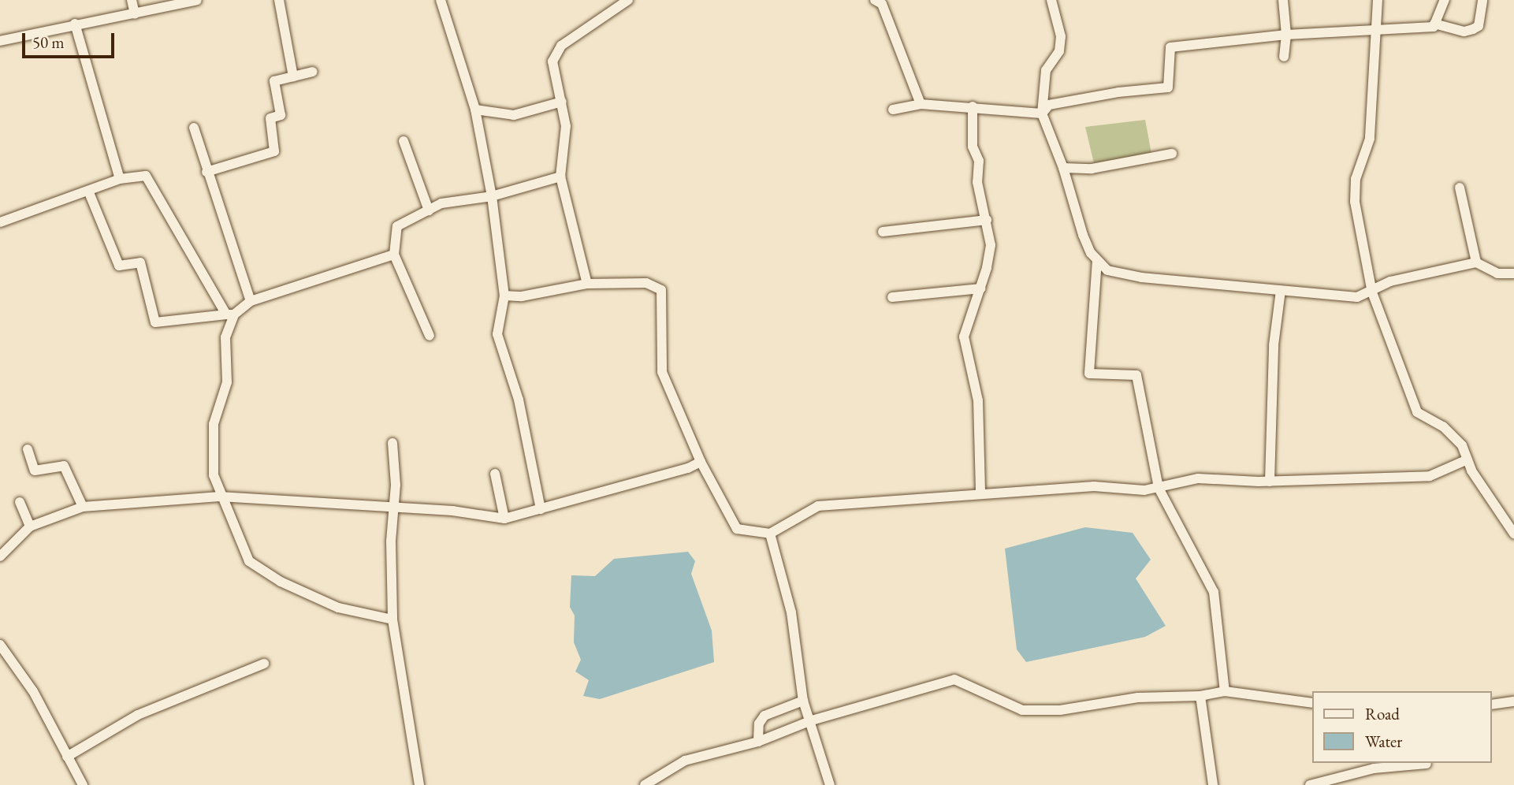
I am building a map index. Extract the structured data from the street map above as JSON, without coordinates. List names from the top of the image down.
{
  "legend": ["Road", "Water"],
  "scale_bar": "50 m"
}
